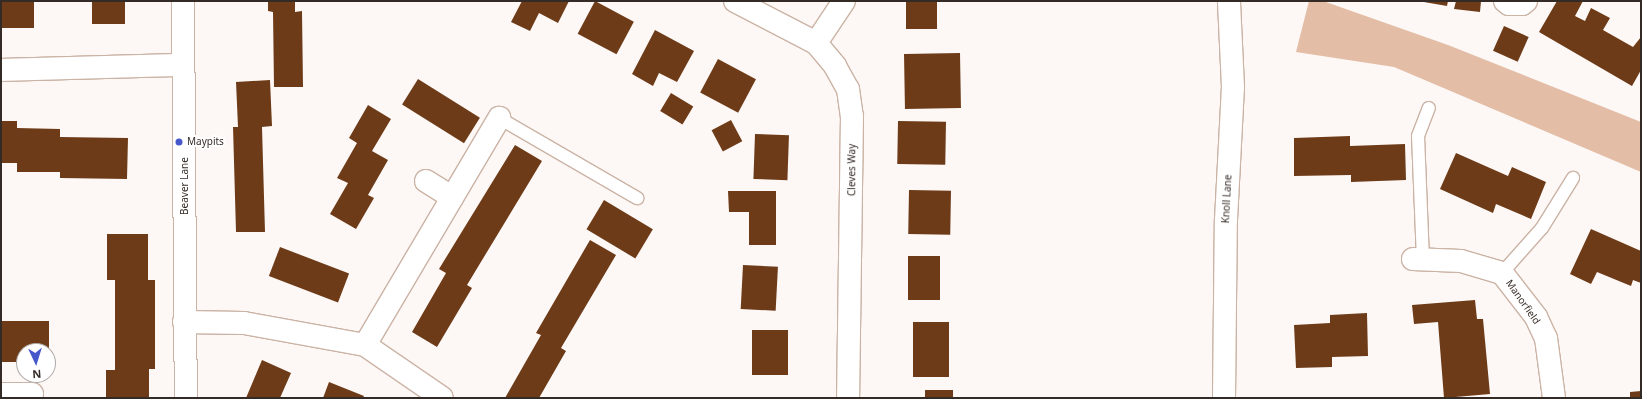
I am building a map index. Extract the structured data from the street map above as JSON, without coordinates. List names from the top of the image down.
{
  "streets": {
    "street": [
      "Cleves Way",
      "Beaver Lane",
      "Knoll Lane",
      "Manorfield"
    ]
  },
  "places": ["Maypits"],
  "north": "bottom"
}
